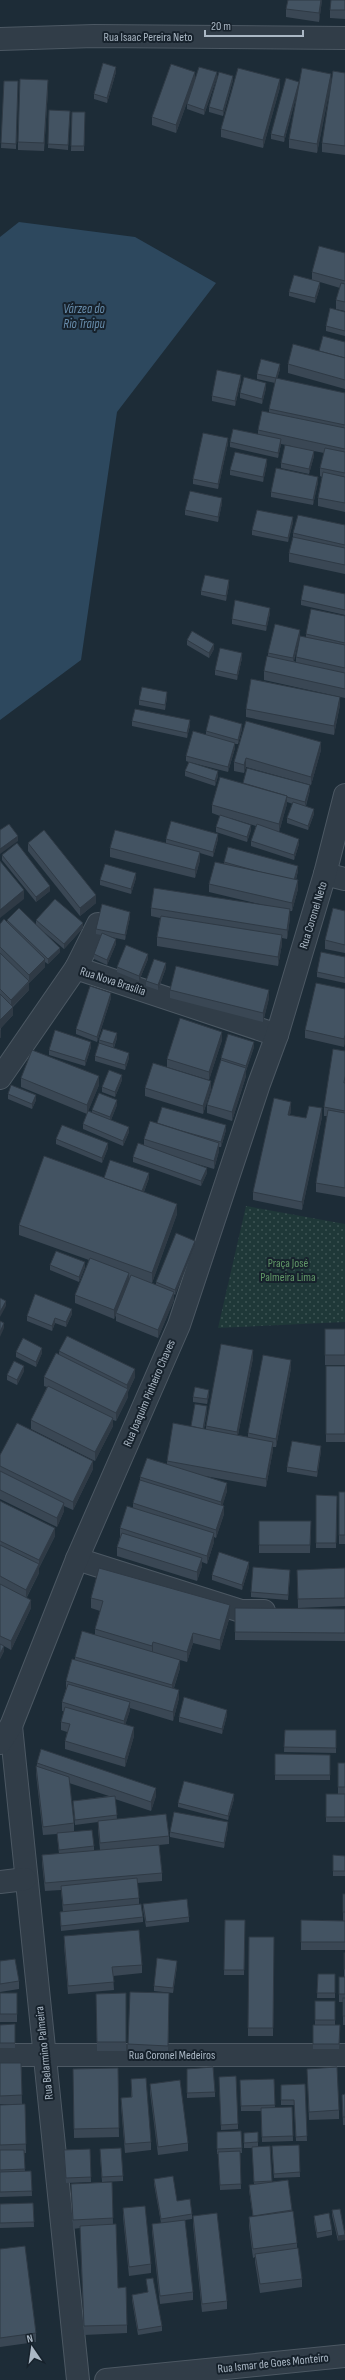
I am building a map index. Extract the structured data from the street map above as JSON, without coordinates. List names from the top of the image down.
{
  "streets": {
    "street": [
      "Rua Isaac Pereira Neto",
      "Rua Coronel Neto",
      "Rua Nova Brasília",
      "Rua Joaquim Pinheiro Chaves",
      "Rua Belarmino Palmeira",
      "Rua Coronel Medeiros",
      "Rua Ismar de Goes Monteiro"
    ]
  },
  "crossings": [
    ["Rua Coronel Neto", "Rua Nova Brasília"],
    ["Rua Coronel Neto", "Rua Joaquim Pinheiro Chaves"],
    ["Rua Nova Brasília", "Rua Joaquim Pinheiro Chaves"],
    ["Rua Joaquim Pinheiro Chaves", "Rua Belarmino Palmeira"],
    ["Rua Belarmino Palmeira", "Rua Coronel Medeiros"]
  ],
  "water": ["Várzea do Rio Traipu"],
  "parks": ["Praça José Palmeira Lima"],
  "scale_bar": "20 m",
  "north": "top"
}
